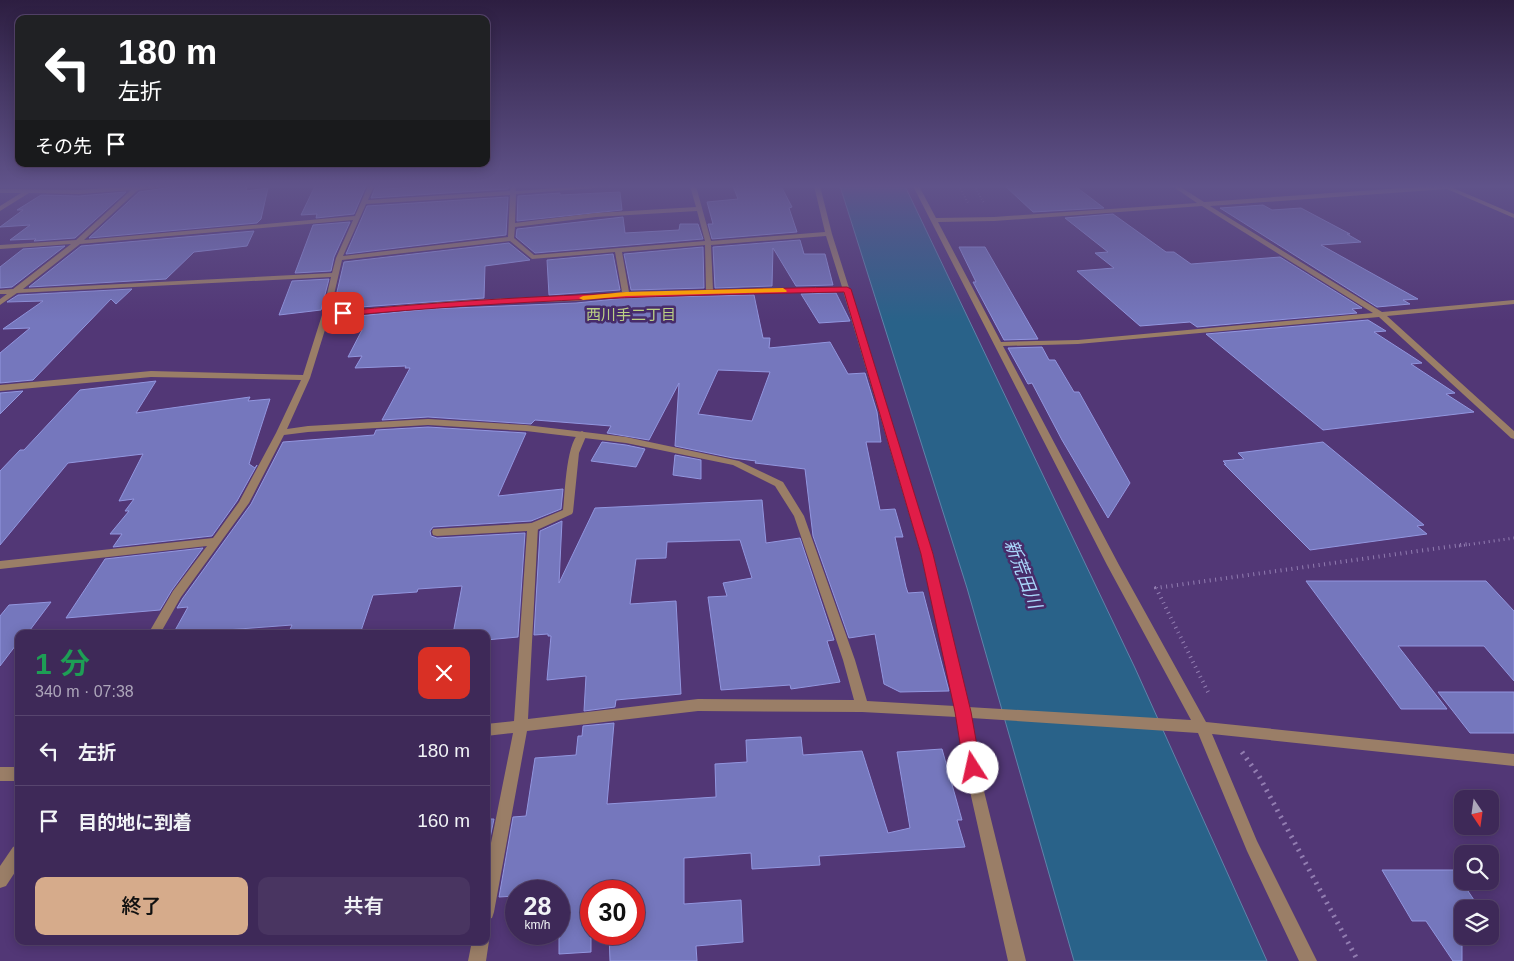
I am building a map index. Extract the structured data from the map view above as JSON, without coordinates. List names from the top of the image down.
{
  "districts": ["西川手二丁目"],
  "water": ["新荒田川"],
  "north": "bottom",
  "page": {
    "turn": ["180 m", "左折"],
    "then": "その先",
    "heading": ["1 分", "340 m · 07:38"],
    "list": [
      {
        "name": "左折",
        "value": "180 m"
      },
      {
        "name": "目的地に到着",
        "value": "160 m"
      }
    ],
    "buttons": ["終了", "共有"],
    "speed": "28 km/h",
    "limit": "30"
  }
}
